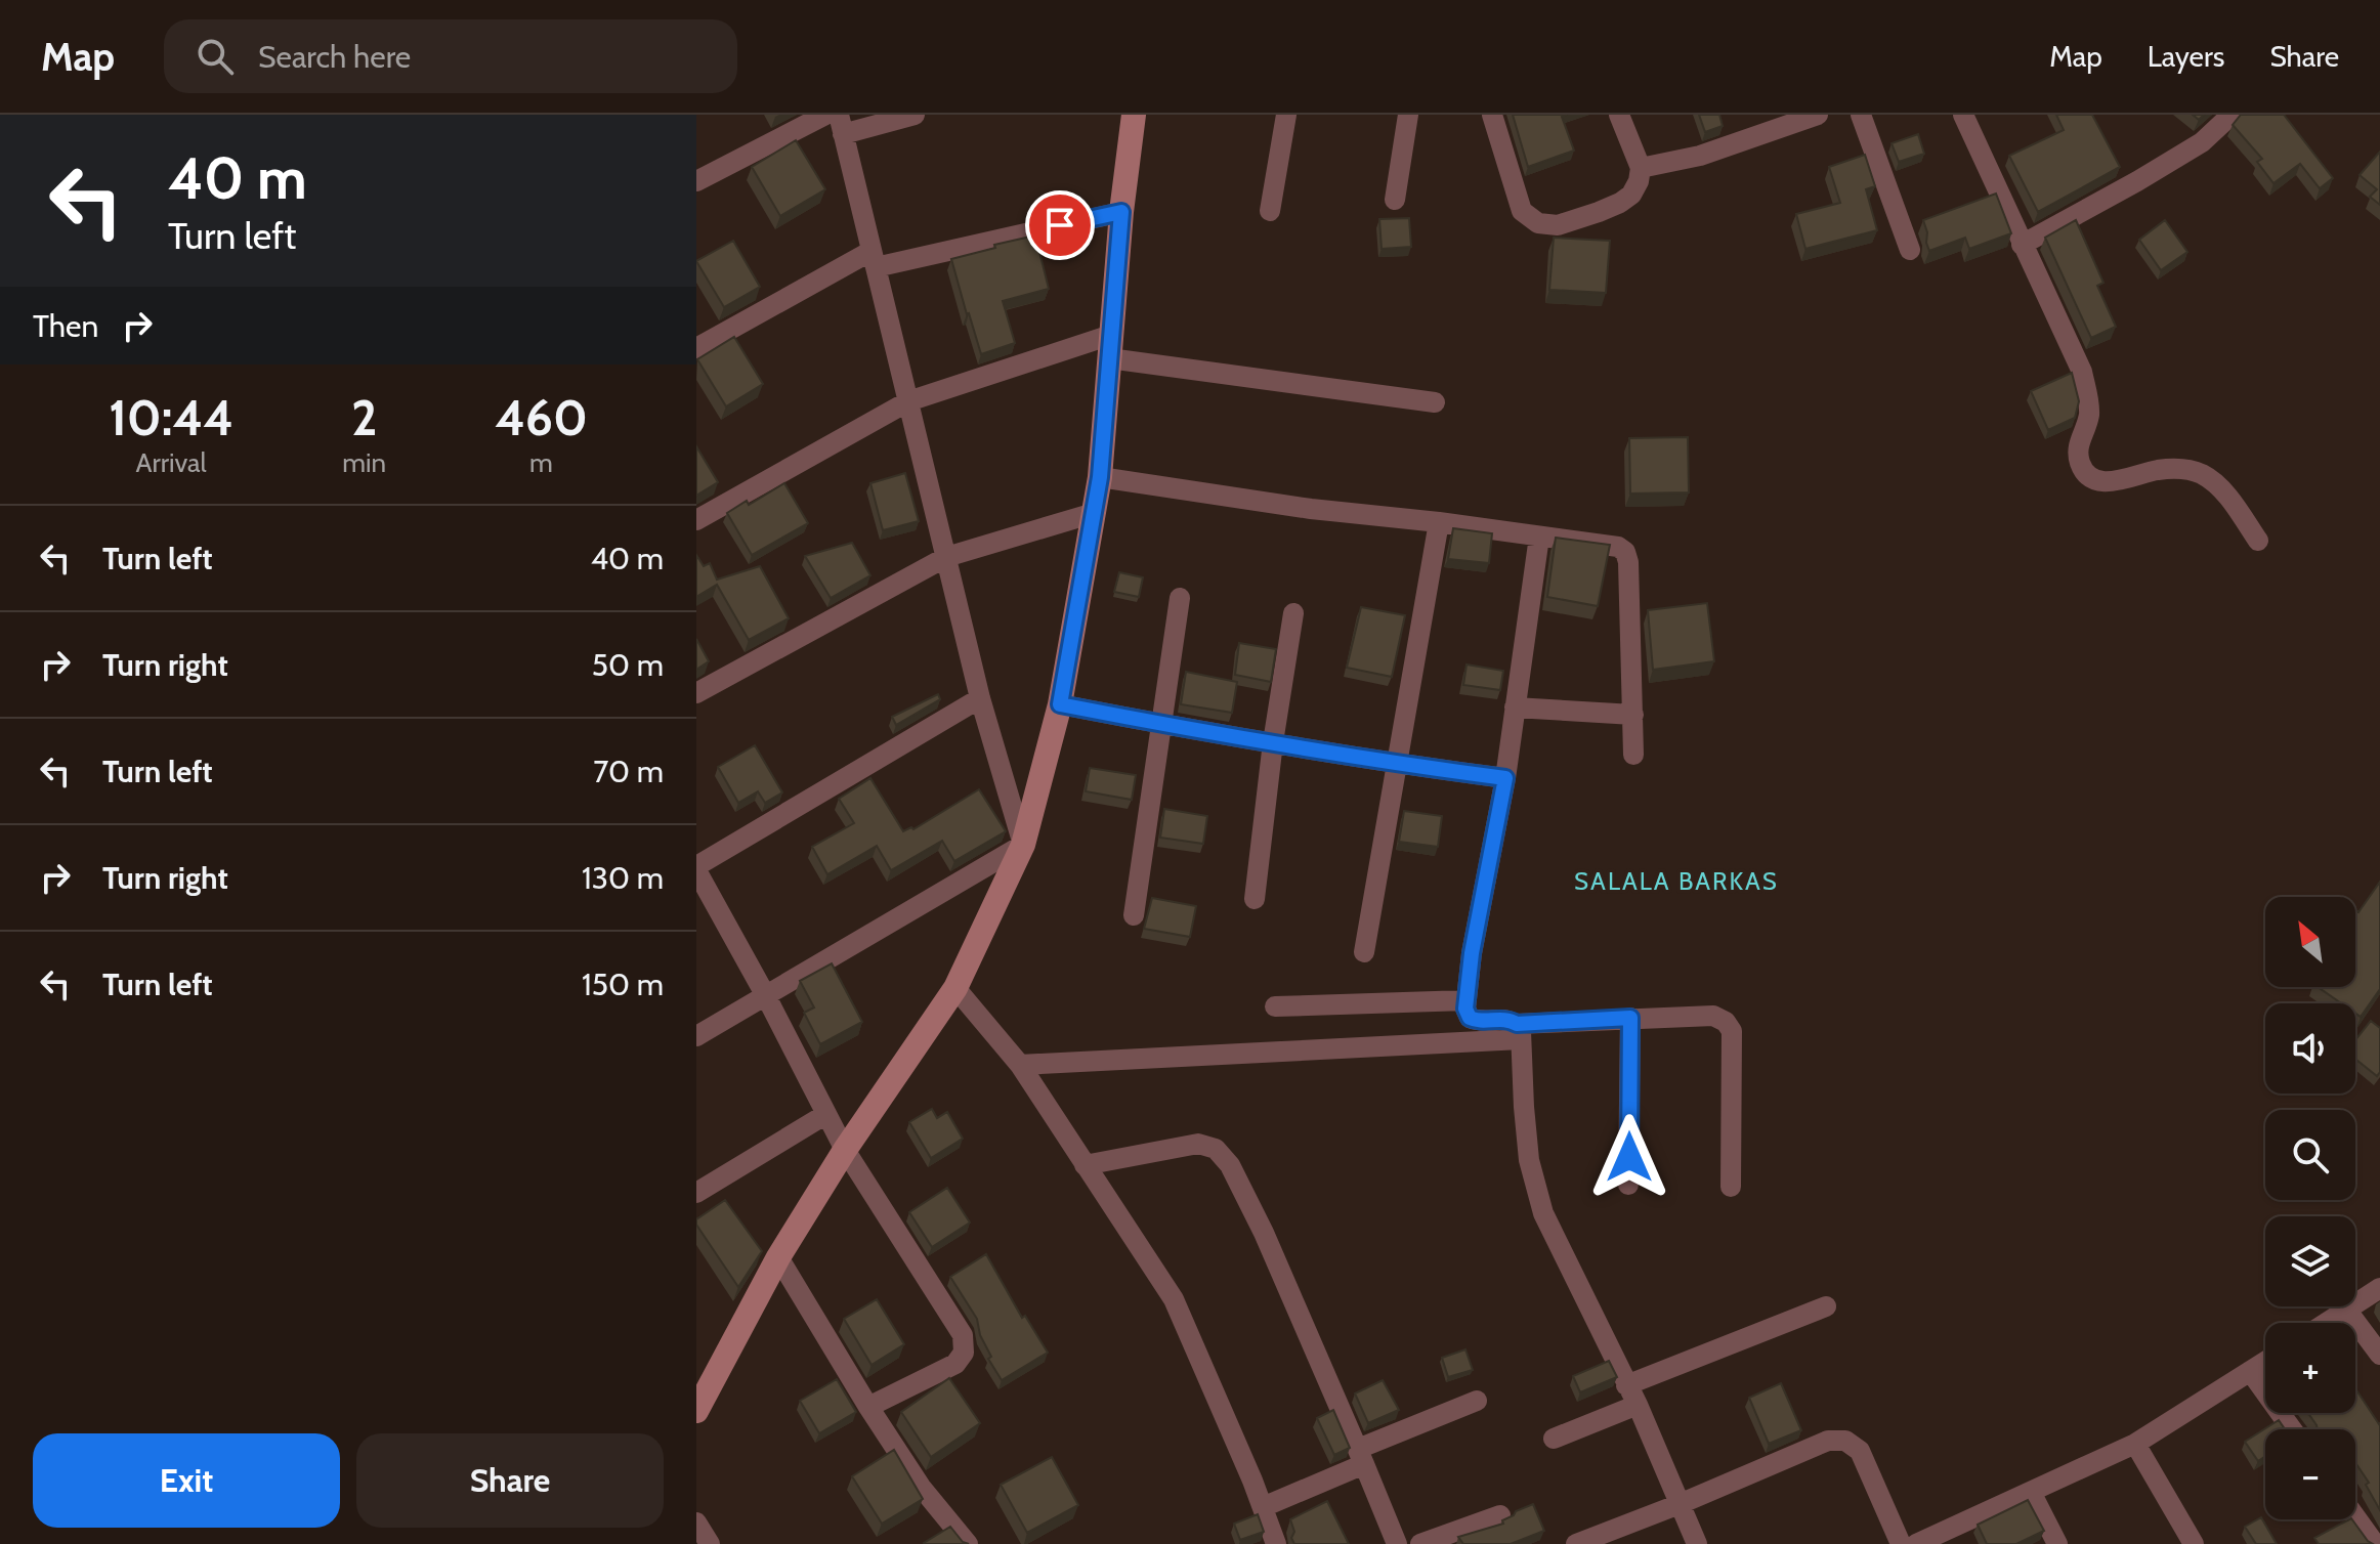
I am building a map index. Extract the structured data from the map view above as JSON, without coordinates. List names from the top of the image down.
{
  "districts": ["SALALA BARKAS"],
  "north": "top left",
  "page": {
    "header": "Map",
    "search": "Search here",
    "nav": ["Map", "Layers", "Share"],
    "turn": ["40 m", "Turn left"],
    "then": "Then",
    "eta": [
      "10:44",
      "Arrival",
      "2",
      "min",
      "460",
      "m"
    ],
    "list": [
      {
        "name": "Turn left",
        "value": "40 m"
      },
      {
        "name": "Turn right",
        "value": "50 m"
      },
      {
        "name": "Turn left",
        "value": "70 m"
      },
      {
        "name": "Turn right",
        "value": "130 m"
      },
      {
        "name": "Turn left",
        "value": "150 m"
      }
    ],
    "map_buttons": ["+", "−"],
    "buttons": ["Exit", "Share"]
  }
}
